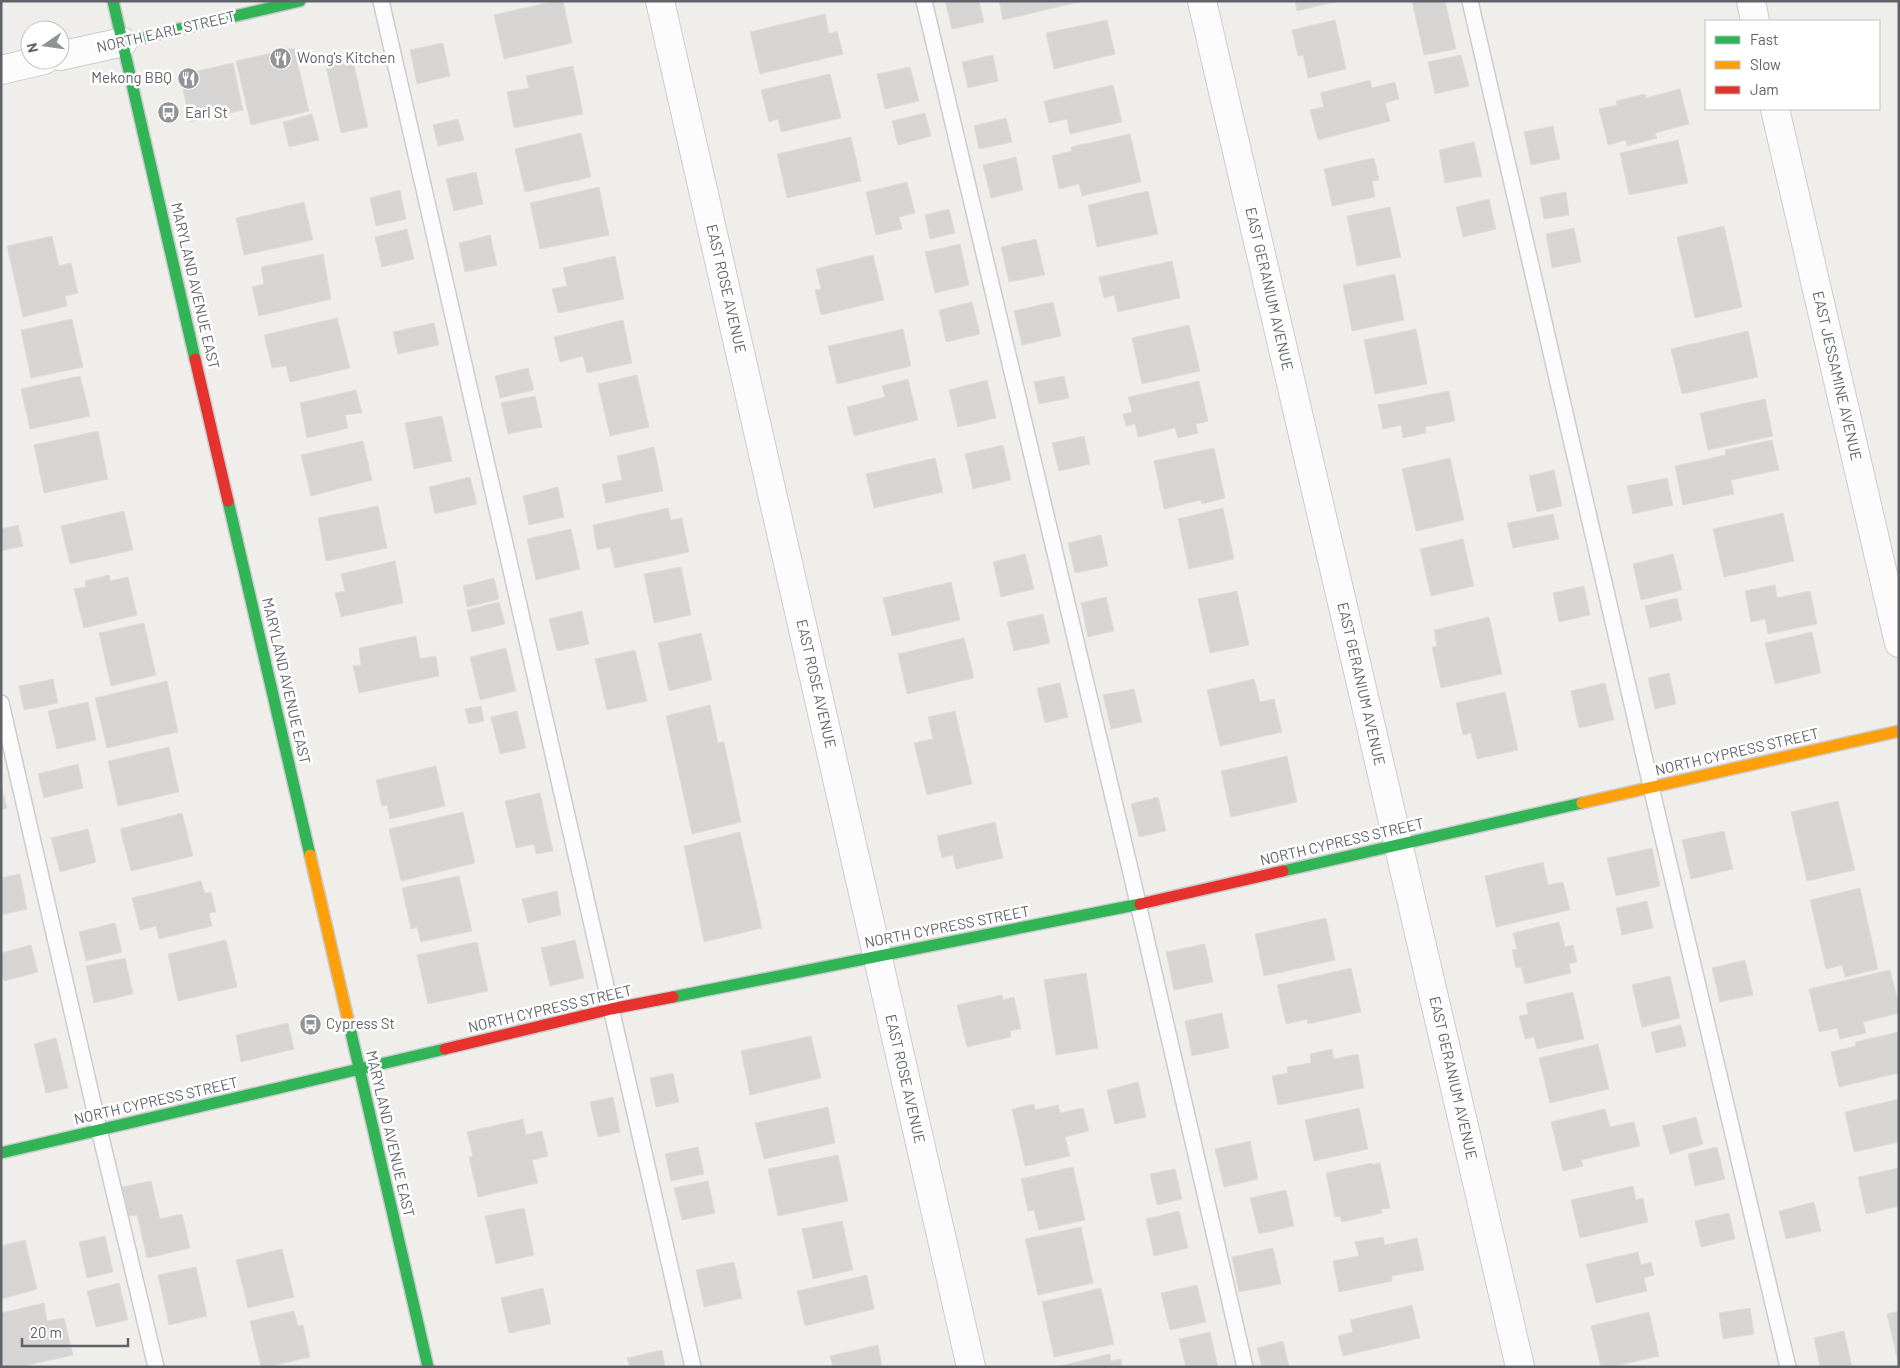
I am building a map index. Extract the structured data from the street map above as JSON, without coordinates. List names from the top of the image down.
{
  "streets": {
    "street": [
      "NORTH EARL STREET",
      "MARYLAND AVENUE EAST",
      "EAST ROSE AVENUE",
      "EAST GERANIUM AVENUE",
      "EAST JESSAMINE AVENUE",
      "NORTH CYPRESS STREET"
    ]
  },
  "crossings": [
    ["NORTH EARL STREET", "MARYLAND AVENUE EAST"],
    ["MARYLAND AVENUE EAST", "NORTH CYPRESS STREET"],
    ["EAST ROSE AVENUE", "NORTH CYPRESS STREET"],
    ["EAST GERANIUM AVENUE", "NORTH CYPRESS STREET"]
  ],
  "places": {
    "restaurant": ["Wong's Kitchen", "Mekong BBQ"],
    "bus stop": ["Earl St", "Cypress St"]
  },
  "legend": ["Fast", "Slow", "Jam"],
  "scale_bar": "20 m",
  "north": "left"
}
